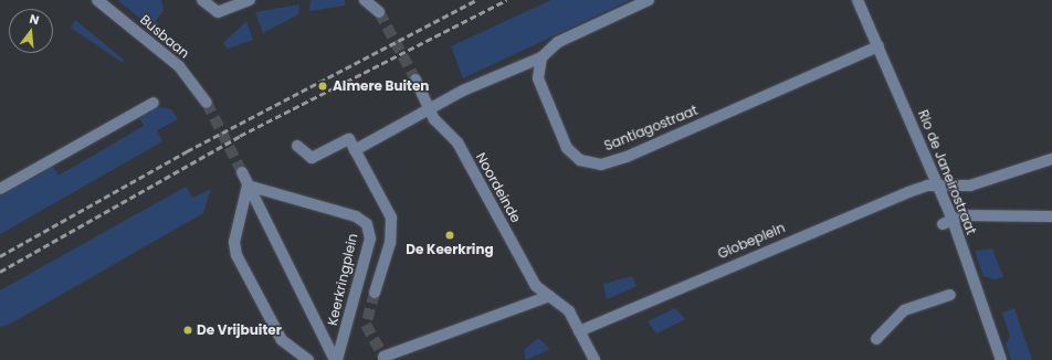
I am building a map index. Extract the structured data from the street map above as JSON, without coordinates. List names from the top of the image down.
{
  "streets": {
    "street": [
      "Busbaan",
      "Santiagostraat",
      "Rio de Janeirostraat",
      "Noordeinde",
      "Globeplein",
      "Keerkringplein"
    ]
  },
  "crossings": [
    ["Santiagostraat", "Rio de Janeirostraat"],
    ["Rio de Janeirostraat", "Globeplein"]
  ],
  "places": ["Almere Buiten", "De Keerkring", "De Vrijbuiter"],
  "north": "top"
}
